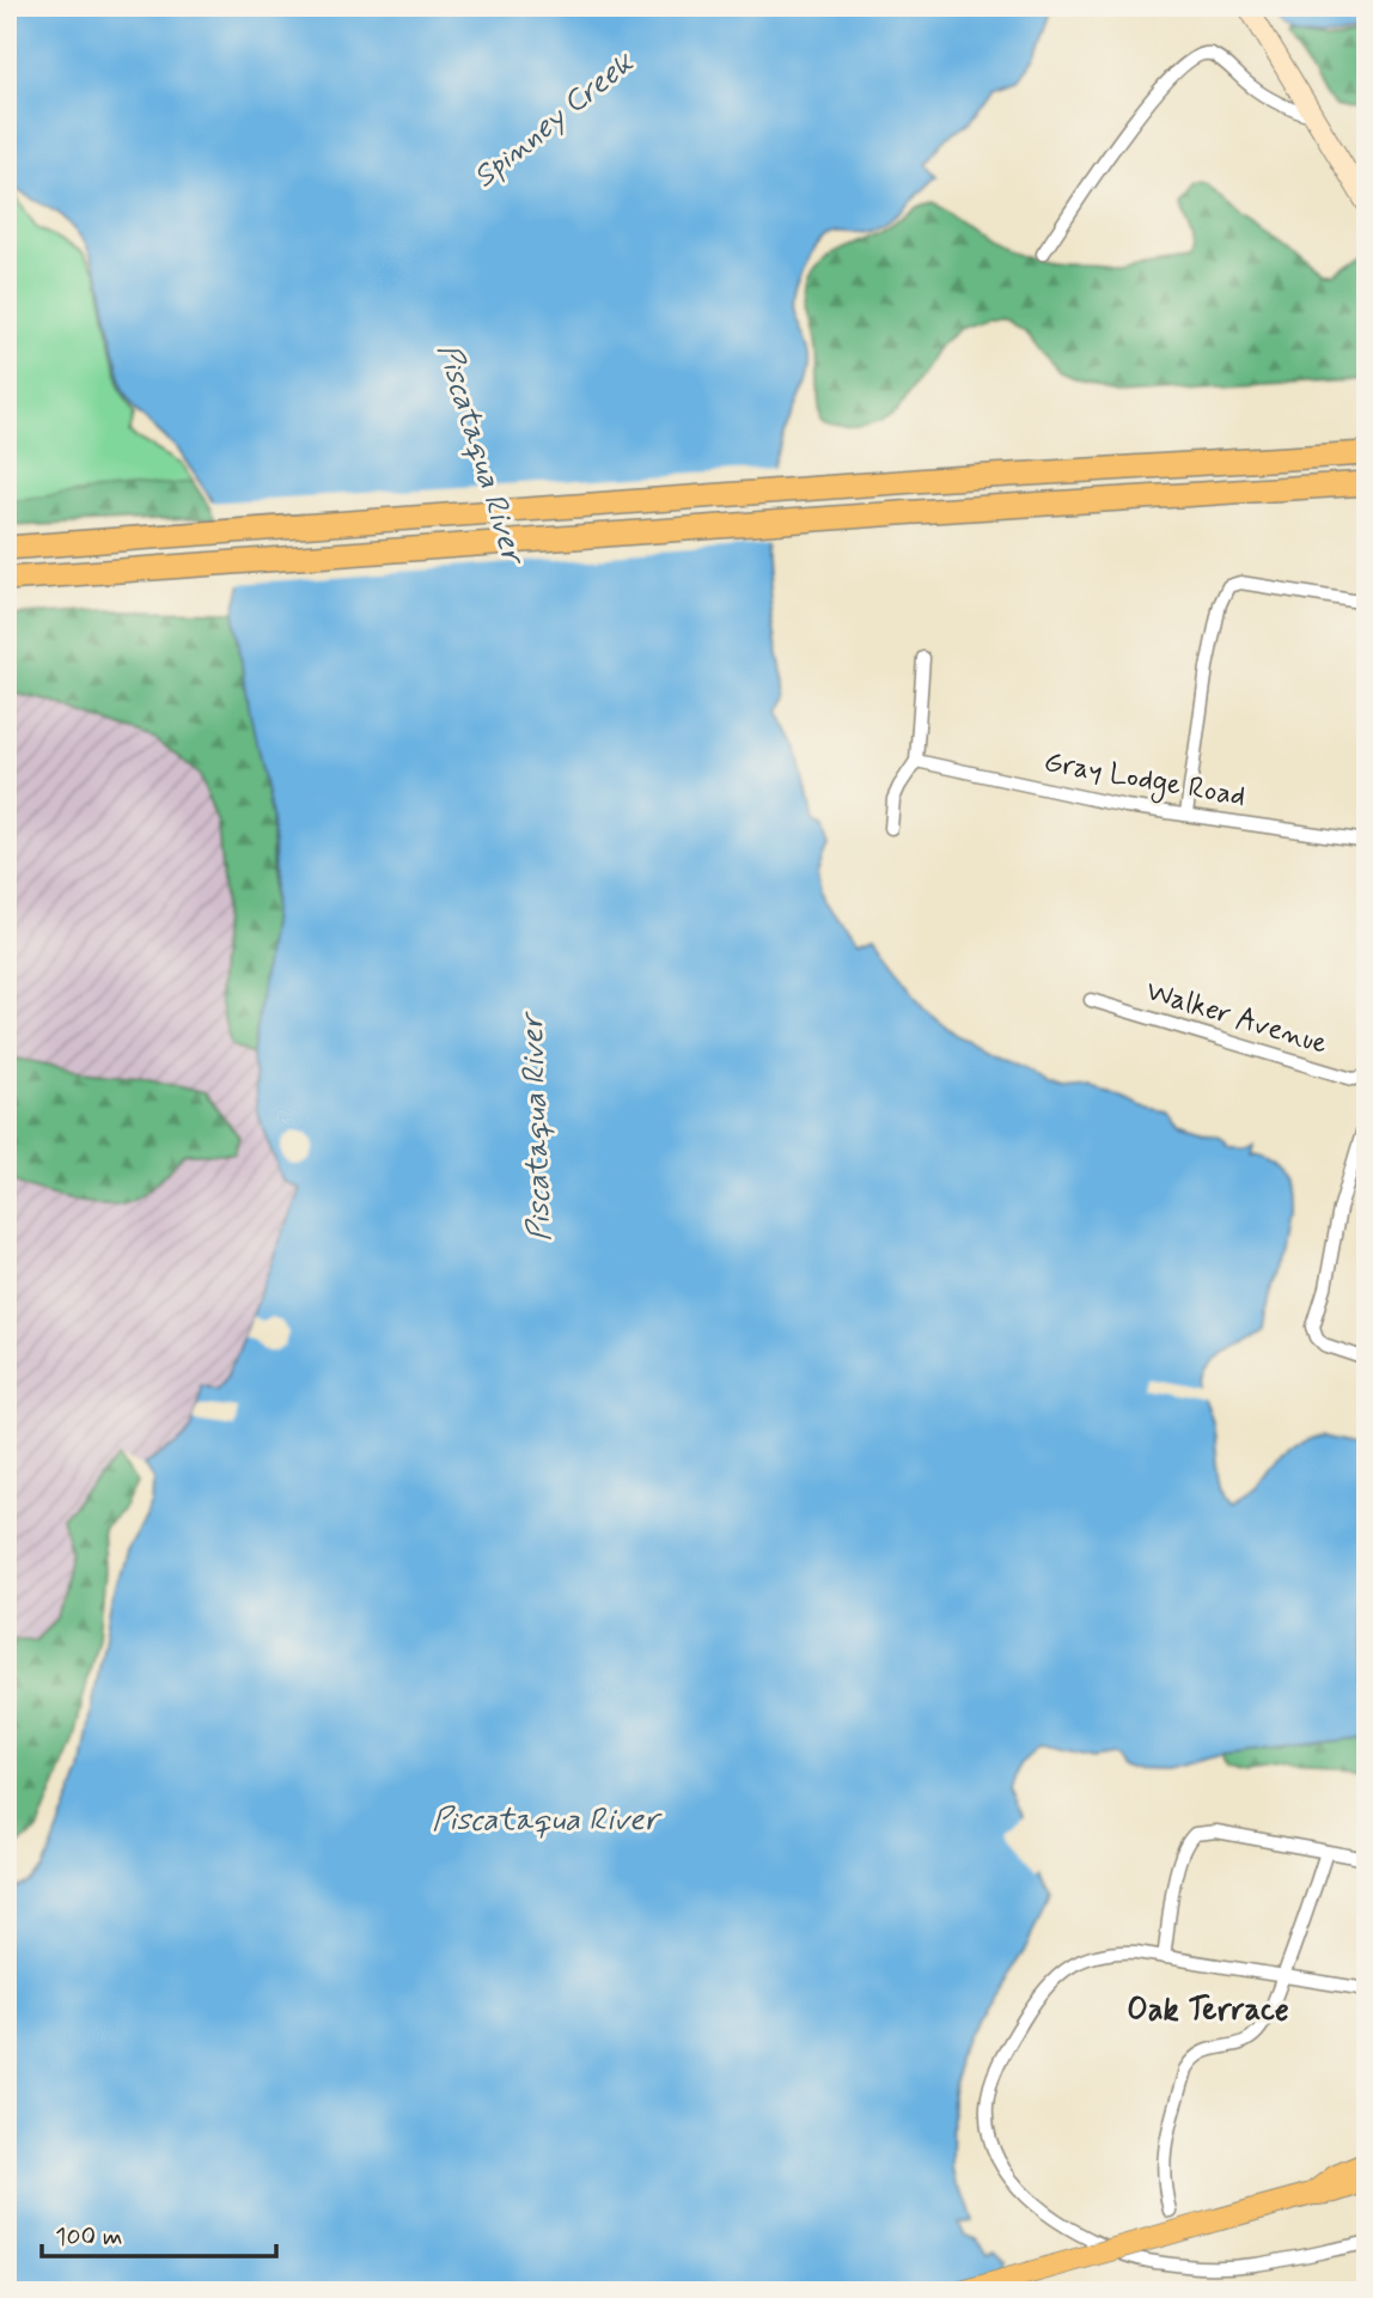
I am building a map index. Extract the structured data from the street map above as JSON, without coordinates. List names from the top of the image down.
{
  "streets": {
    "street": ["Gray Lodge Road", "Walker Avenue"]
  },
  "districts": ["Oak Terrace"],
  "water": ["Spinney Creek", "Piscataqua River"],
  "scale_bar": "100 m"
}
